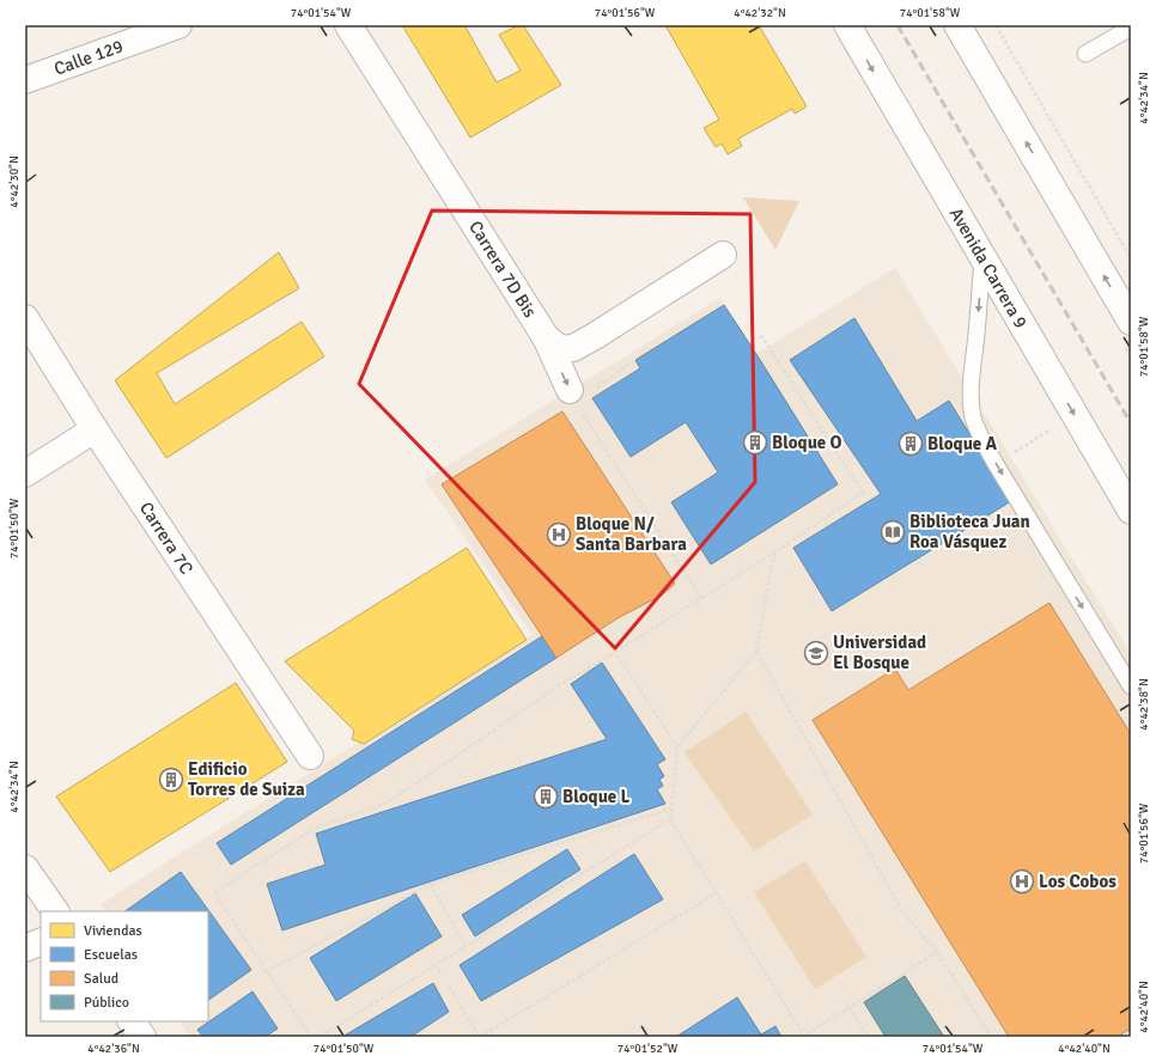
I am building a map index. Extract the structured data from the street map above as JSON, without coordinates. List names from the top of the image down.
{
  "streets": {
    "street": [
      "Calle 129",
      "Avenida Carrera 9",
      "Carrera 7D Bis",
      "Carrera 7C"
    ]
  },
  "places": {
    "building": [
      "Bloque O",
      "Bloque A",
      "Edificio Torres de Suiza",
      "Bloque L"
    ],
    "library": ["Biblioteca Juan Roa Vásquez"],
    "hospital": ["Bloque N/ Santa Barbara", "Los Cobos"],
    "school or university": ["Universidad El Bosque"]
  },
  "legend": [
    "Viviendas",
    "Escuelas",
    "Salud",
    "Público"
  ],
  "coordinates": [
    "74°01'54\"W",
    "74°01'56\"W",
    "4°42'32\"N",
    "74°01'58\"W",
    "4°42'34\"N",
    "4°42'30\"N",
    "74°01'50\"W",
    "4°42'38\"N",
    "4°42'40\"N",
    "4°42'36\"N",
    "74°01'52\"W"
  ]
}
